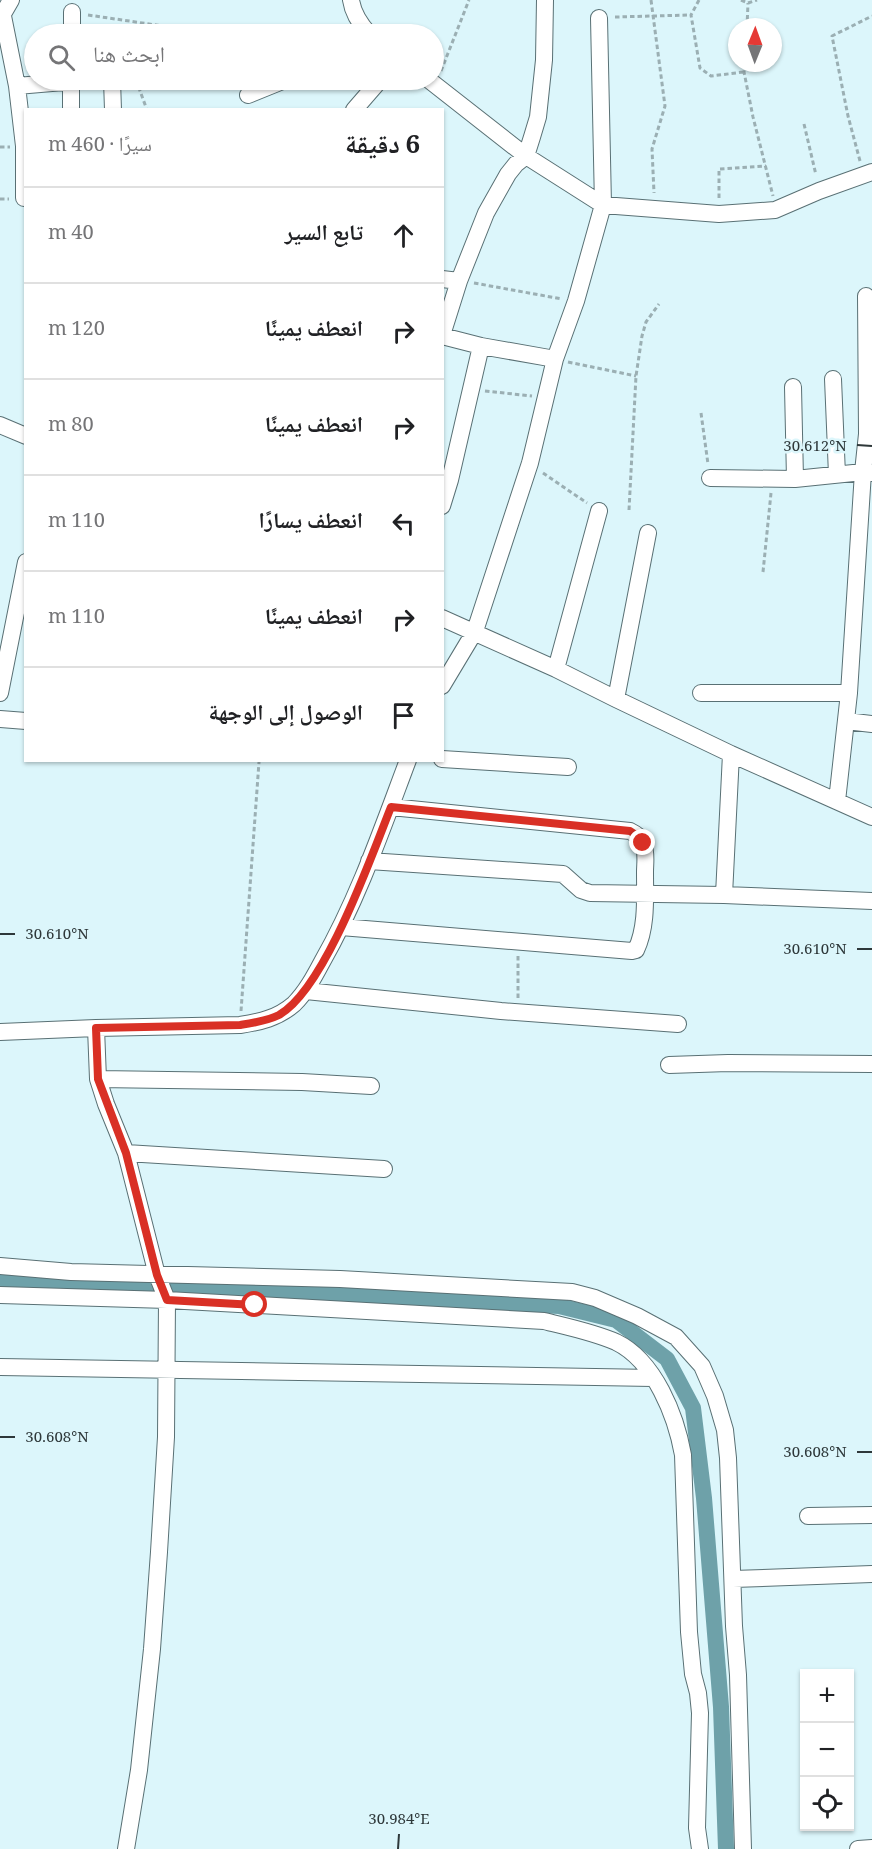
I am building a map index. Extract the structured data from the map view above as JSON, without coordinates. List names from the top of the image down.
{
  "north": "top",
  "page": {
    "search": "ابحث هنا",
    "heading": ["6 دقيقة", "سيرًا · 460 m"],
    "list": [
      ["تابع السير", "40 m"],
      ["انعطف يمينًا", "120 m"],
      ["انعطف يمينًا", "80 m"],
      ["انعطف يسارًا", "110 m"],
      ["انعطف يمينًا", "110 m"],
      "الوصول إلى الوجهة"
    ],
    "map_buttons": ["+", "−"]
  },
  "coordinates": [
    "30.612°N",
    "30.610°N",
    "30.608°N",
    "30.984°E"
  ]
}
